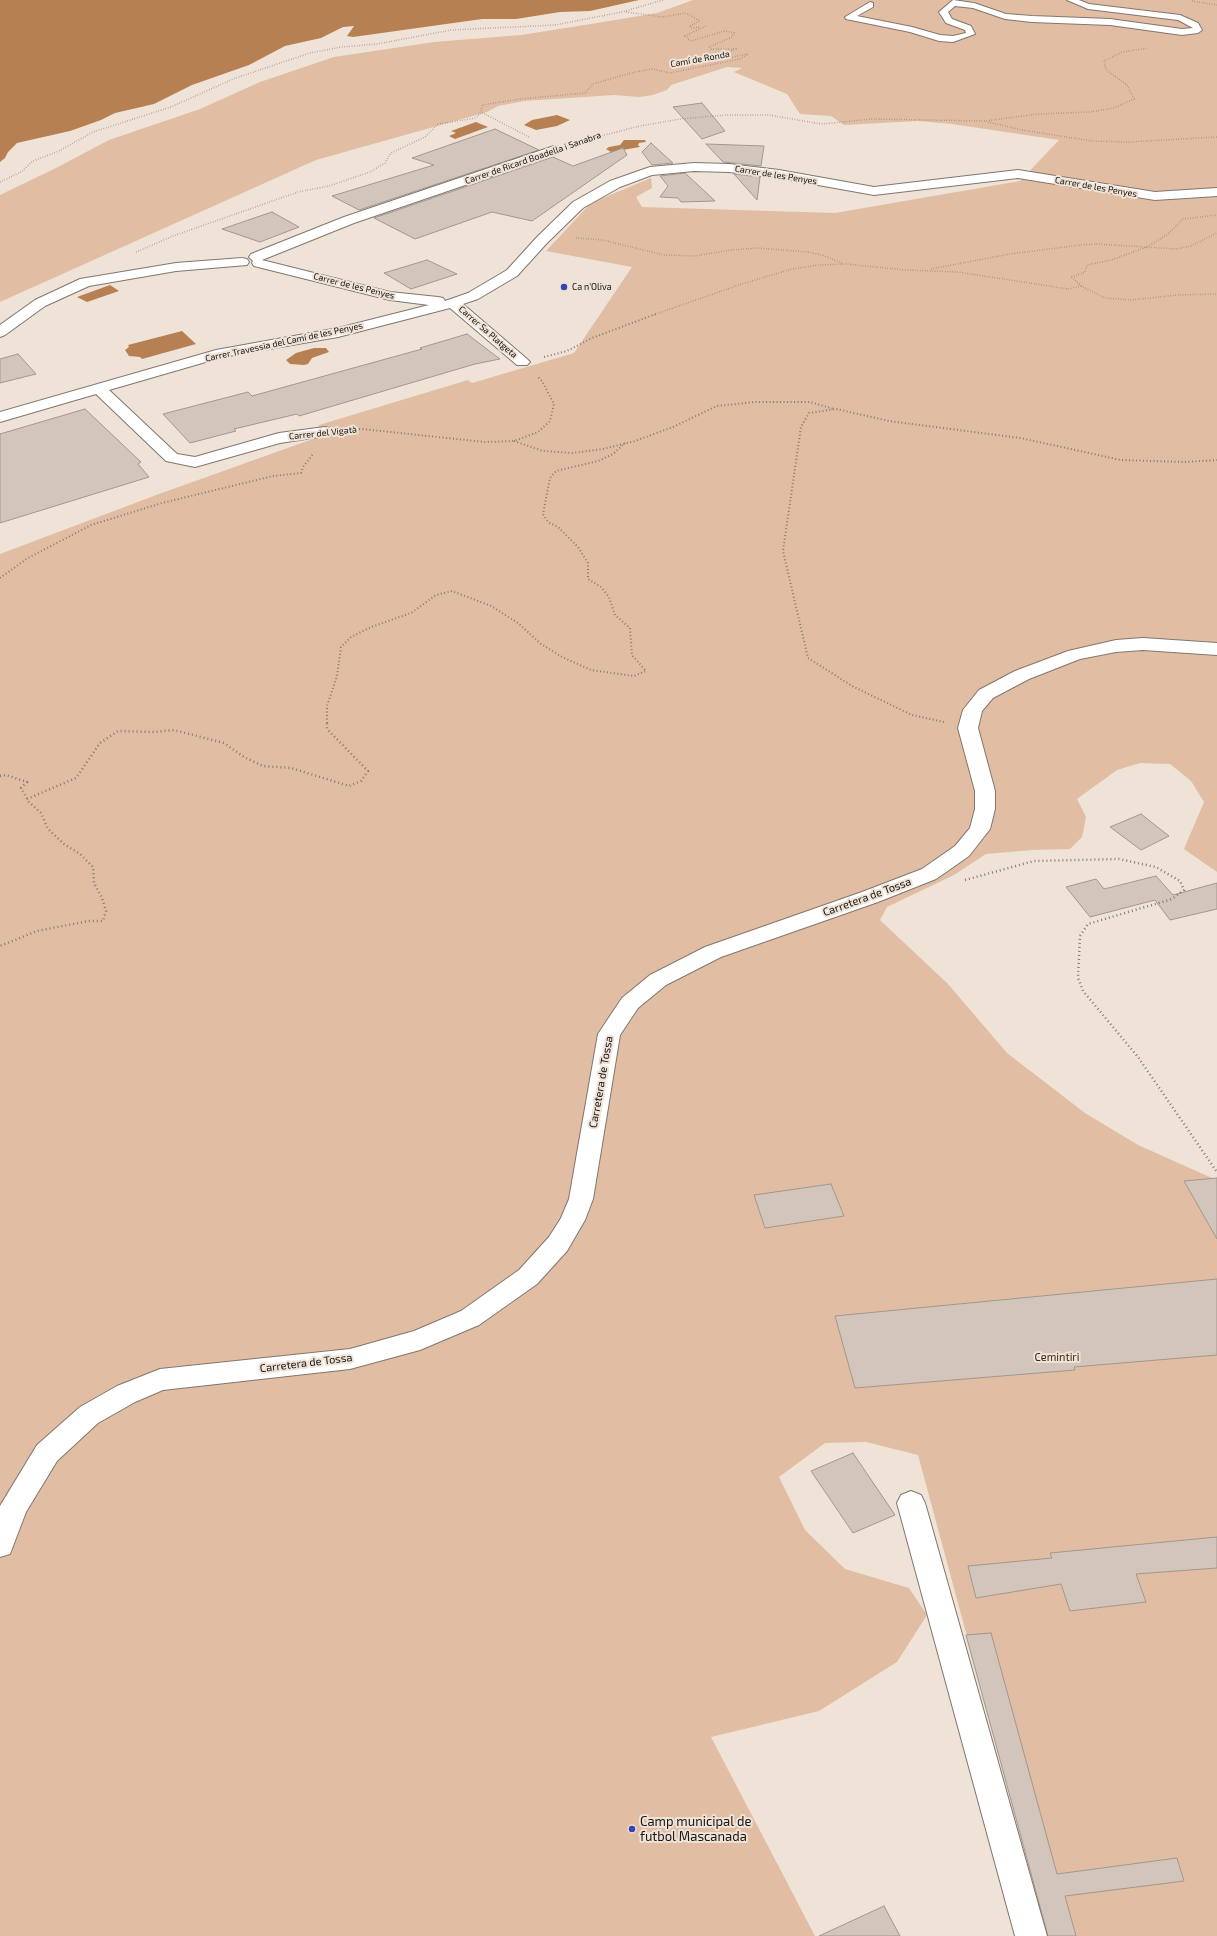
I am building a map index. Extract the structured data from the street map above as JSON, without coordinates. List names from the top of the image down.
{
  "streets": {
    "street": [
      "Carrer de Ricard Boadella i Sanabra",
      "Carrer de les Penyes",
      "Carrer Sa Platgeta",
      "Carrer Travessia del Camí de les Penyes",
      "Carrer del Vigatà",
      "Carretera de Tossa"
    ],
    "path": ["Camí de Ronda"]
  },
  "crossings": [
    ["Carrer de Ricard Boadella i Sanabra", "Carrer de les Penyes"],
    ["Carrer de les Penyes", "Carrer Sa Platgeta"],
    ["Carrer de les Penyes", "Carrer Travessia del Camí de les Penyes"],
    ["Carrer Sa Platgeta", "Carrer Travessia del Camí de les Penyes"],
    ["Carrer Sa Platgeta", "Carrer del Vigatà"],
    ["Carrer Travessia del Camí de les Penyes", "Carrer del Vigatà"]
  ],
  "parks": ["Cemintiri"],
  "places": ["Ca n'Oliva", "Camp municipal de futbol Mascanada"]
}
